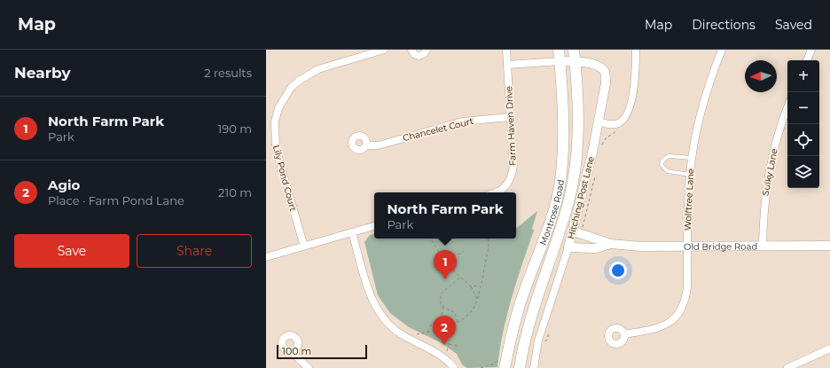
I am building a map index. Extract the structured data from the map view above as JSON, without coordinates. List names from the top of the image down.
{
  "streets": {
    "main road": ["Montrose Road"],
    "street": [
      "Farm Haven Drive",
      "Chancelet Court",
      "Sulky Lane",
      "Lily Pond Court",
      "Hitching Post Lane",
      "Wolftree Lane",
      "Old Bridge Road"
    ]
  },
  "crossings": [
    ["Farm Haven Drive", "Chancelet Court"],
    ["Sulky Lane", "Old Bridge Road"],
    ["Hitching Post Lane", "Montrose Road"],
    ["Hitching Post Lane", "Old Bridge Road"],
    ["Wolftree Lane", "Old Bridge Road"]
  ],
  "scale_bar": "100 m",
  "north": "left",
  "page": {
    "header": "Map",
    "nav": ["Map", "Directions", "Saved"],
    "heading": ["Nearby", "2 results"],
    "map_buttons": ["+", "−"],
    "list": [
      {
        "mark": "1",
        "name": "North Farm Park",
        "note": "Park",
        "value": "190 m"
      },
      {
        "mark": "2",
        "name": "Agio",
        "note": "Place · Farm Pond Lane",
        "value": "210 m"
      }
    ],
    "popup": ["North Farm Park", "Park"],
    "buttons": ["Save", "Share"],
    "pins": ["1", "2"],
    "scale": "100 m"
  }
}
